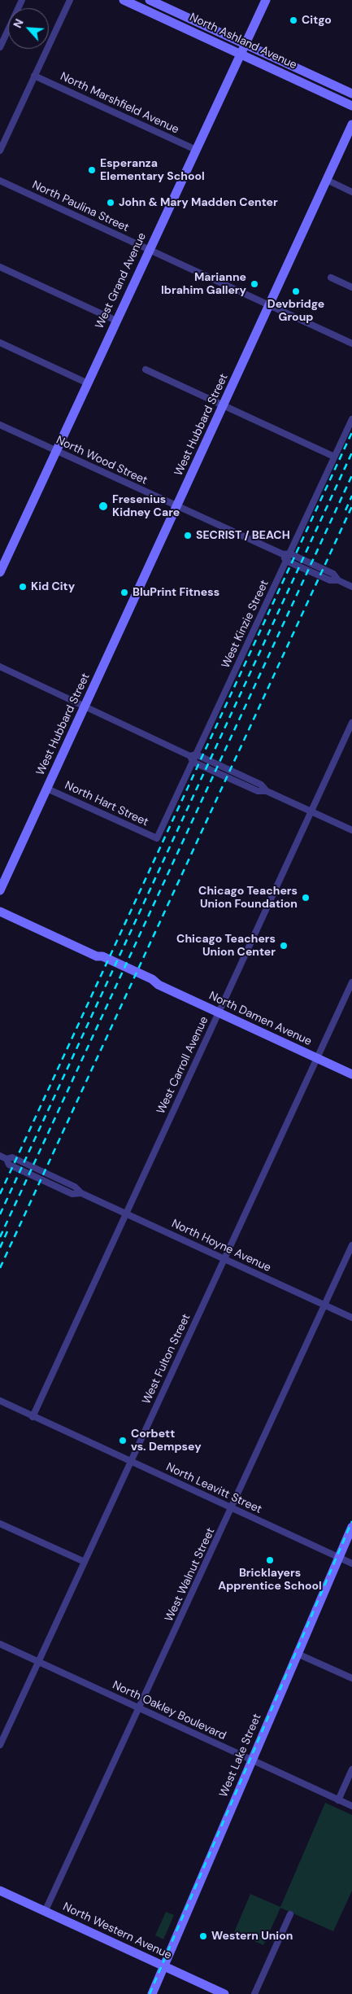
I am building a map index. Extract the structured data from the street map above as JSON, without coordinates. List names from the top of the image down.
{
  "streets": {
    "main road": [
      "North Ashland Avenue",
      "West Grand Avenue",
      "West Hubbard Street",
      "North Damen Avenue",
      "West Lake Street",
      "North Western Avenue"
    ],
    "street": [
      "North Marshfield Avenue",
      "North Paulina Street",
      "North Wood Street",
      "West Kinzie Street",
      "North Hart Street",
      "West Carroll Avenue",
      "North Hoyne Avenue",
      "West Fulton Street",
      "North Leavitt Street",
      "West Walnut Street",
      "North Oakley Boulevard"
    ]
  },
  "crossings": [
    ["North Ashland Avenue", "West Grand Avenue"],
    ["North Marshfield Avenue", "West Grand Avenue"],
    ["North Paulina Street", "West Grand Avenue"],
    ["North Paulina Street", "West Hubbard Street"],
    ["West Grand Avenue", "North Wood Street"],
    ["West Hubbard Street", "North Wood Street"],
    ["West Hubbard Street", "North Hart Street"],
    ["North Wood Street", "West Kinzie Street"],
    ["West Kinzie Street", "North Hart Street"],
    ["North Damen Avenue", "West Carroll Avenue"],
    ["North Damen Avenue", "West Fulton Street"],
    ["West Carroll Avenue", "North Hoyne Avenue"],
    ["West Carroll Avenue", "North Leavitt Street"],
    ["North Hoyne Avenue", "West Fulton Street"],
    ["North Hoyne Avenue", "West Walnut Street"],
    ["West Fulton Street", "North Leavitt Street"],
    ["West Fulton Street", "North Oakley Boulevard"],
    ["North Leavitt Street", "West Walnut Street"],
    ["North Leavitt Street", "West Lake Street"],
    ["West Walnut Street", "North Oakley Boulevard"],
    ["West Walnut Street", "North Western Avenue"],
    ["North Oakley Boulevard", "West Lake Street"],
    ["West Lake Street", "North Western Avenue"]
  ],
  "places": [
    "Citgo",
    "Esperanza Elementary School",
    "John & Mary Madden Center",
    "Marianne Ibrahim Gallery",
    "Devbridge Group",
    "Fresenius Kidney Care",
    "SECRIST / BEACH",
    "Kid City",
    "BluPrint Fitness",
    "Chicago Teachers Union Foundation",
    "Chicago Teachers Union Center",
    "Corbett vs. Dempsey",
    "Bricklayers Apprentice School",
    "Western Union"
  ],
  "north": "top left"
}
